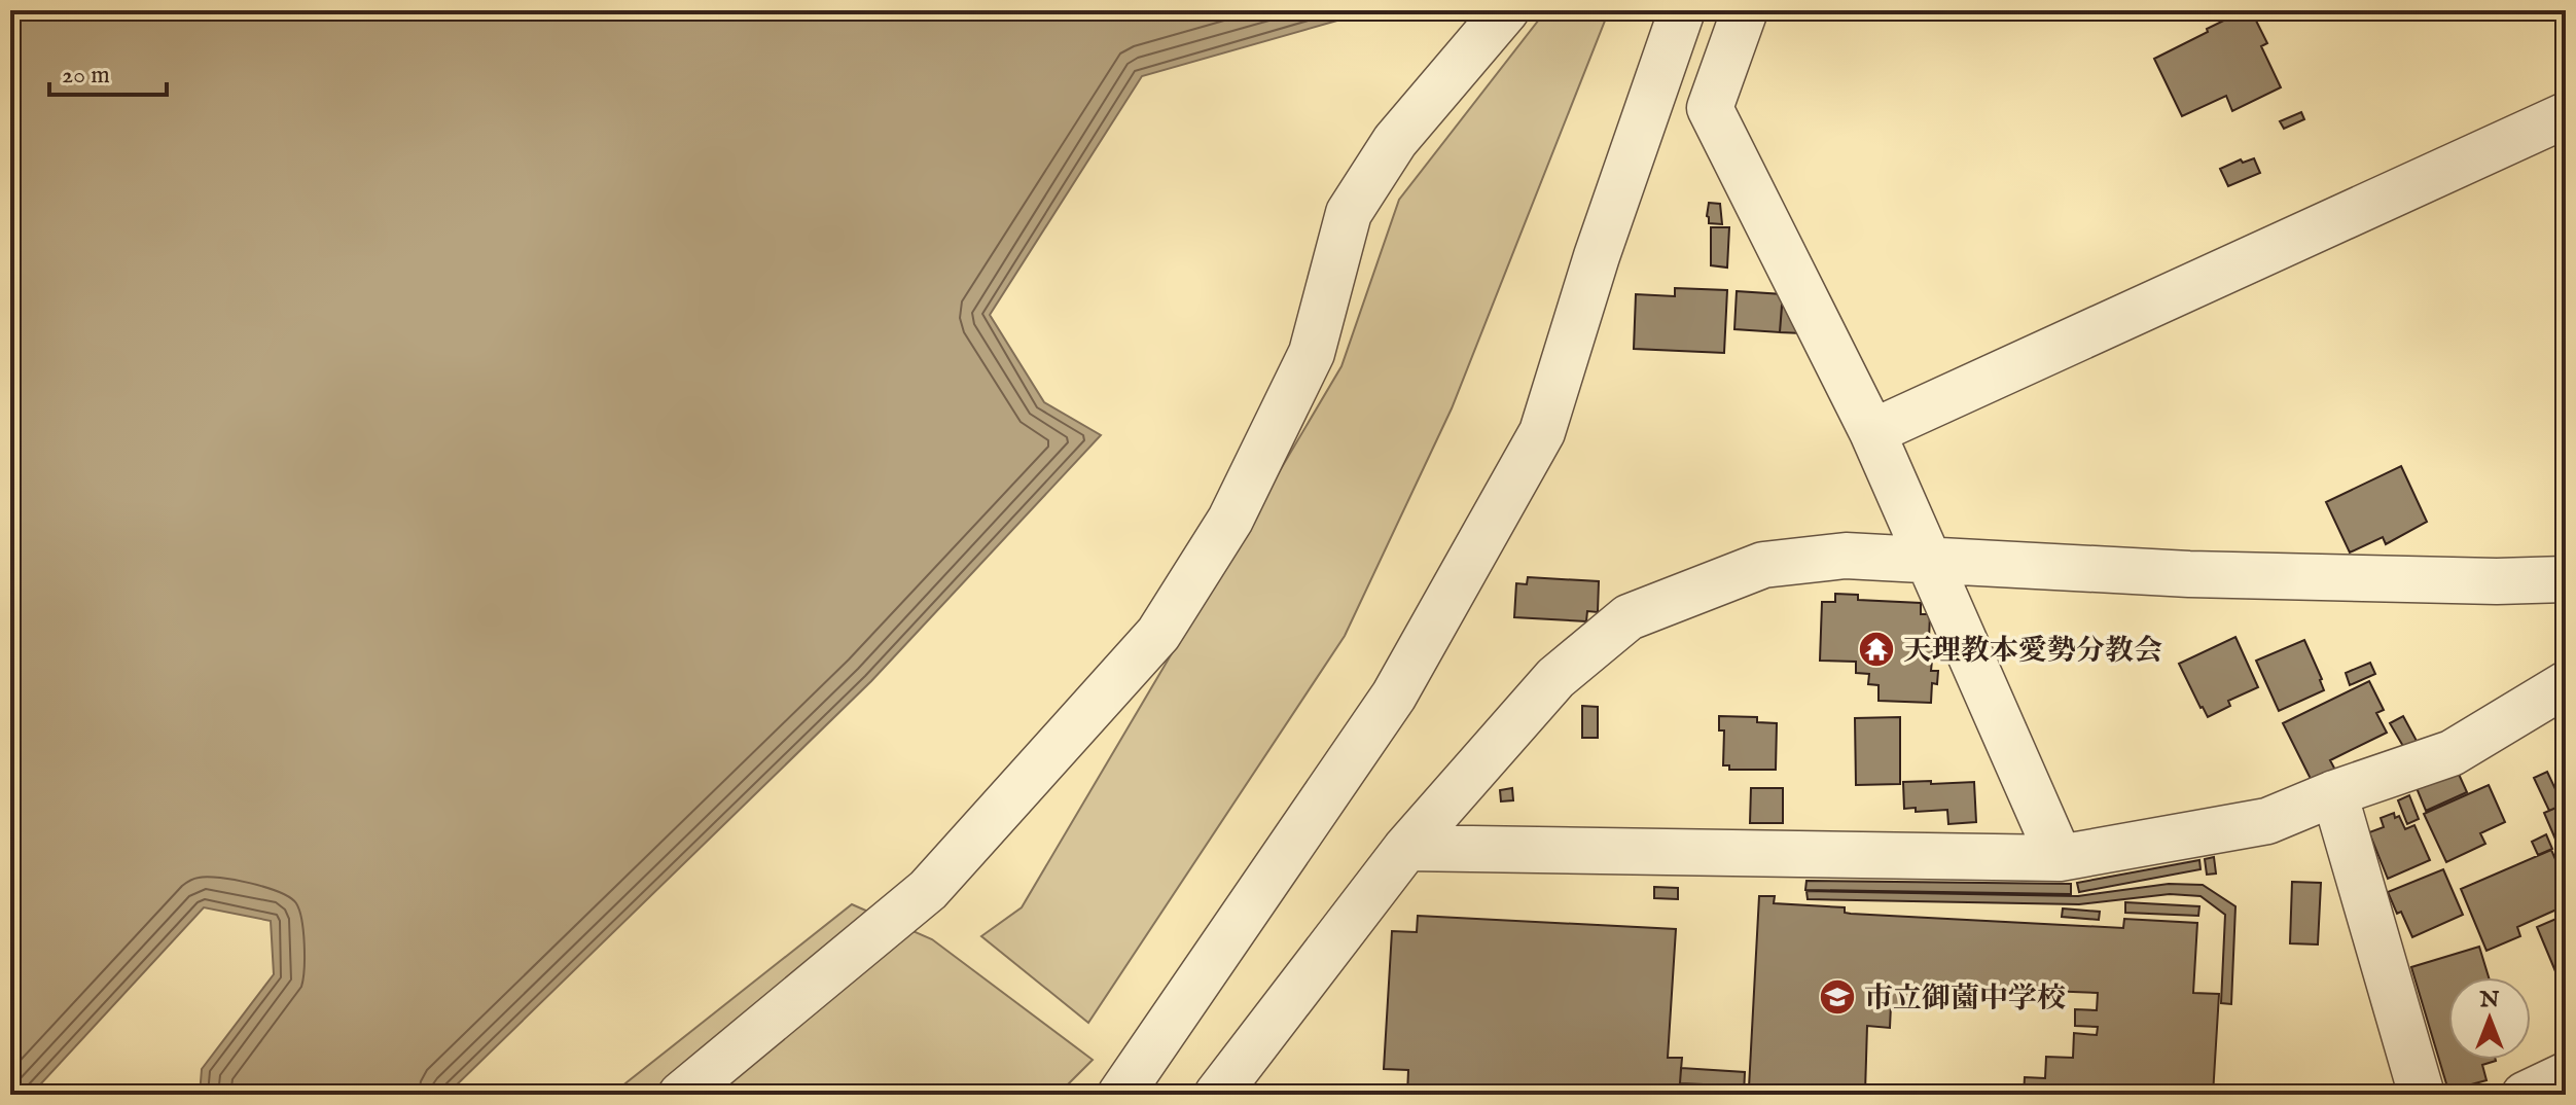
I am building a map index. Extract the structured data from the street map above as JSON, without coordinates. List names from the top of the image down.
{
  "places": {
    "temple": ["天理教本愛勢分教会"],
    "school or university": ["市立御薗中学校"]
  },
  "scale_bar": "20 m",
  "north": "top"
}
